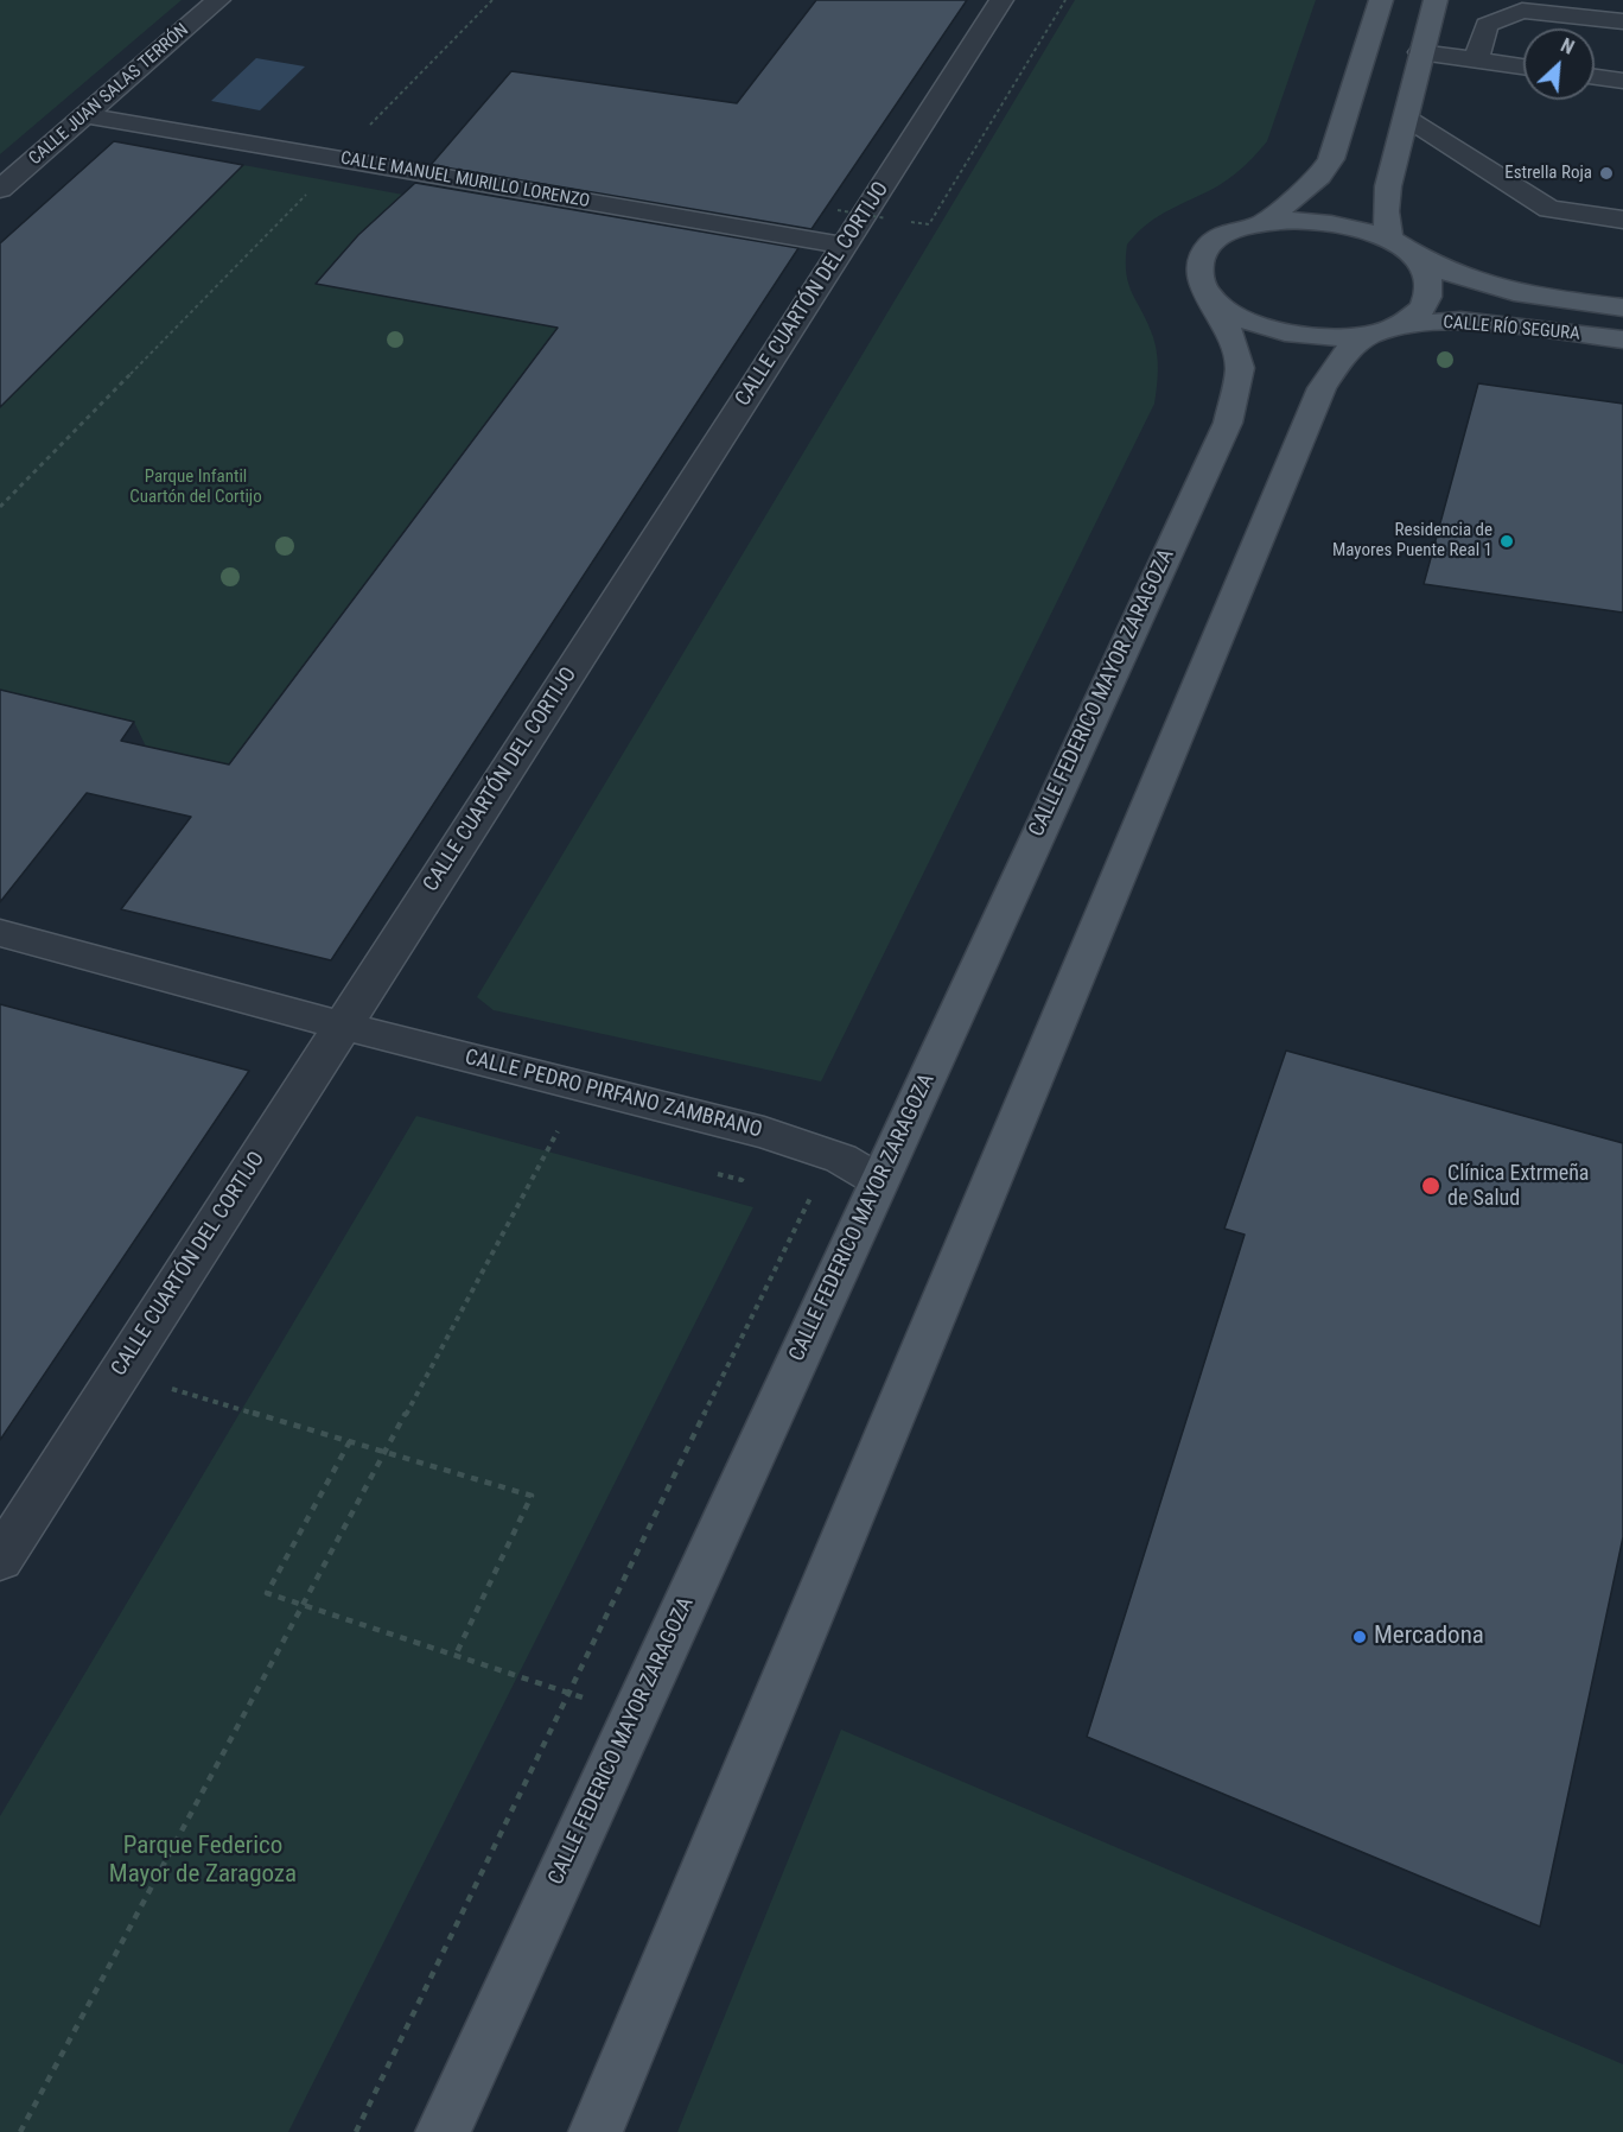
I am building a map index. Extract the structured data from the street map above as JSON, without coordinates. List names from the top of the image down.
{
  "streets": {
    "main road": ["CALLE RÍO SEGURA", "CALLE FEDERICO MAYOR ZARAGOZA"],
    "street": [
      "CALLE JUAN SALAS TERRÓN",
      "CALLE MANUEL MURILLO LORENZO",
      "CALLE CUARTÓN DEL CORTIJO",
      "CALLE PEDRO PIRFANO ZAMBRANO"
    ]
  },
  "crossings": [
    ["CALLE JUAN SALAS TERRÓN", "CALLE MANUEL MURILLO LORENZO"],
    ["CALLE MANUEL MURILLO LORENZO", "CALLE CUARTÓN DEL CORTIJO"],
    ["CALLE CUARTÓN DEL CORTIJO", "CALLE PEDRO PIRFANO ZAMBRANO"],
    ["CALLE RÍO SEGURA", "CALLE FEDERICO MAYOR ZARAGOZA"],
    ["CALLE FEDERICO MAYOR ZARAGOZA", "CALLE PEDRO PIRFANO ZAMBRANO"]
  ],
  "parks": ["Parque Infantil Cuartón del Cortijo", "Parque Federico Mayor de Zaragoza"],
  "places": [
    "Estrella Roja",
    "Residencia de Mayores Puente Real 1",
    "Clínica Extrmeña de Salud",
    "Mercadona"
  ],
  "north": "top right"
}
